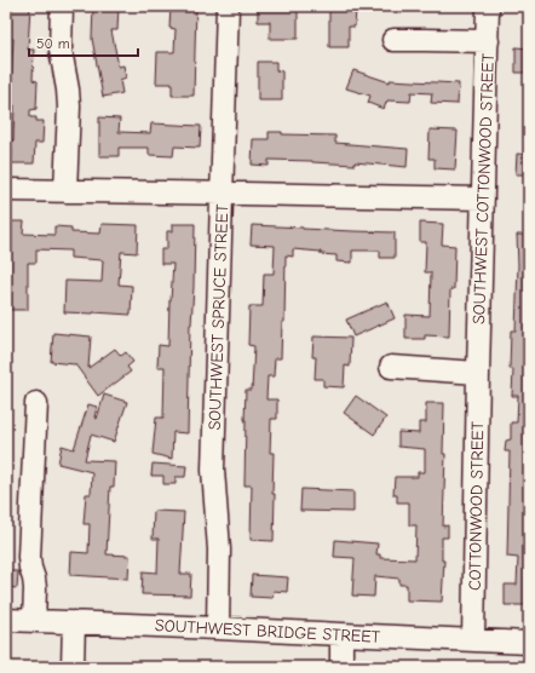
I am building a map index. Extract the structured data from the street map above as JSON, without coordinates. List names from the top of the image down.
{
  "streets": {
    "street": [
      "SOUTHWEST COTTONWOOD STREET",
      "SOUTHWEST SPRUCE STREET",
      "COTTONWOOD STREET",
      "SOUTHWEST BRIDGE STREET"
    ]
  },
  "crossings": [
    ["SOUTHWEST COTTONWOOD STREET", "COTTONWOOD STREET"],
    ["SOUTHWEST SPRUCE STREET", "SOUTHWEST BRIDGE STREET"],
    ["COTTONWOOD STREET", "SOUTHWEST BRIDGE STREET"]
  ],
  "scale_bar": "50 m"
}
